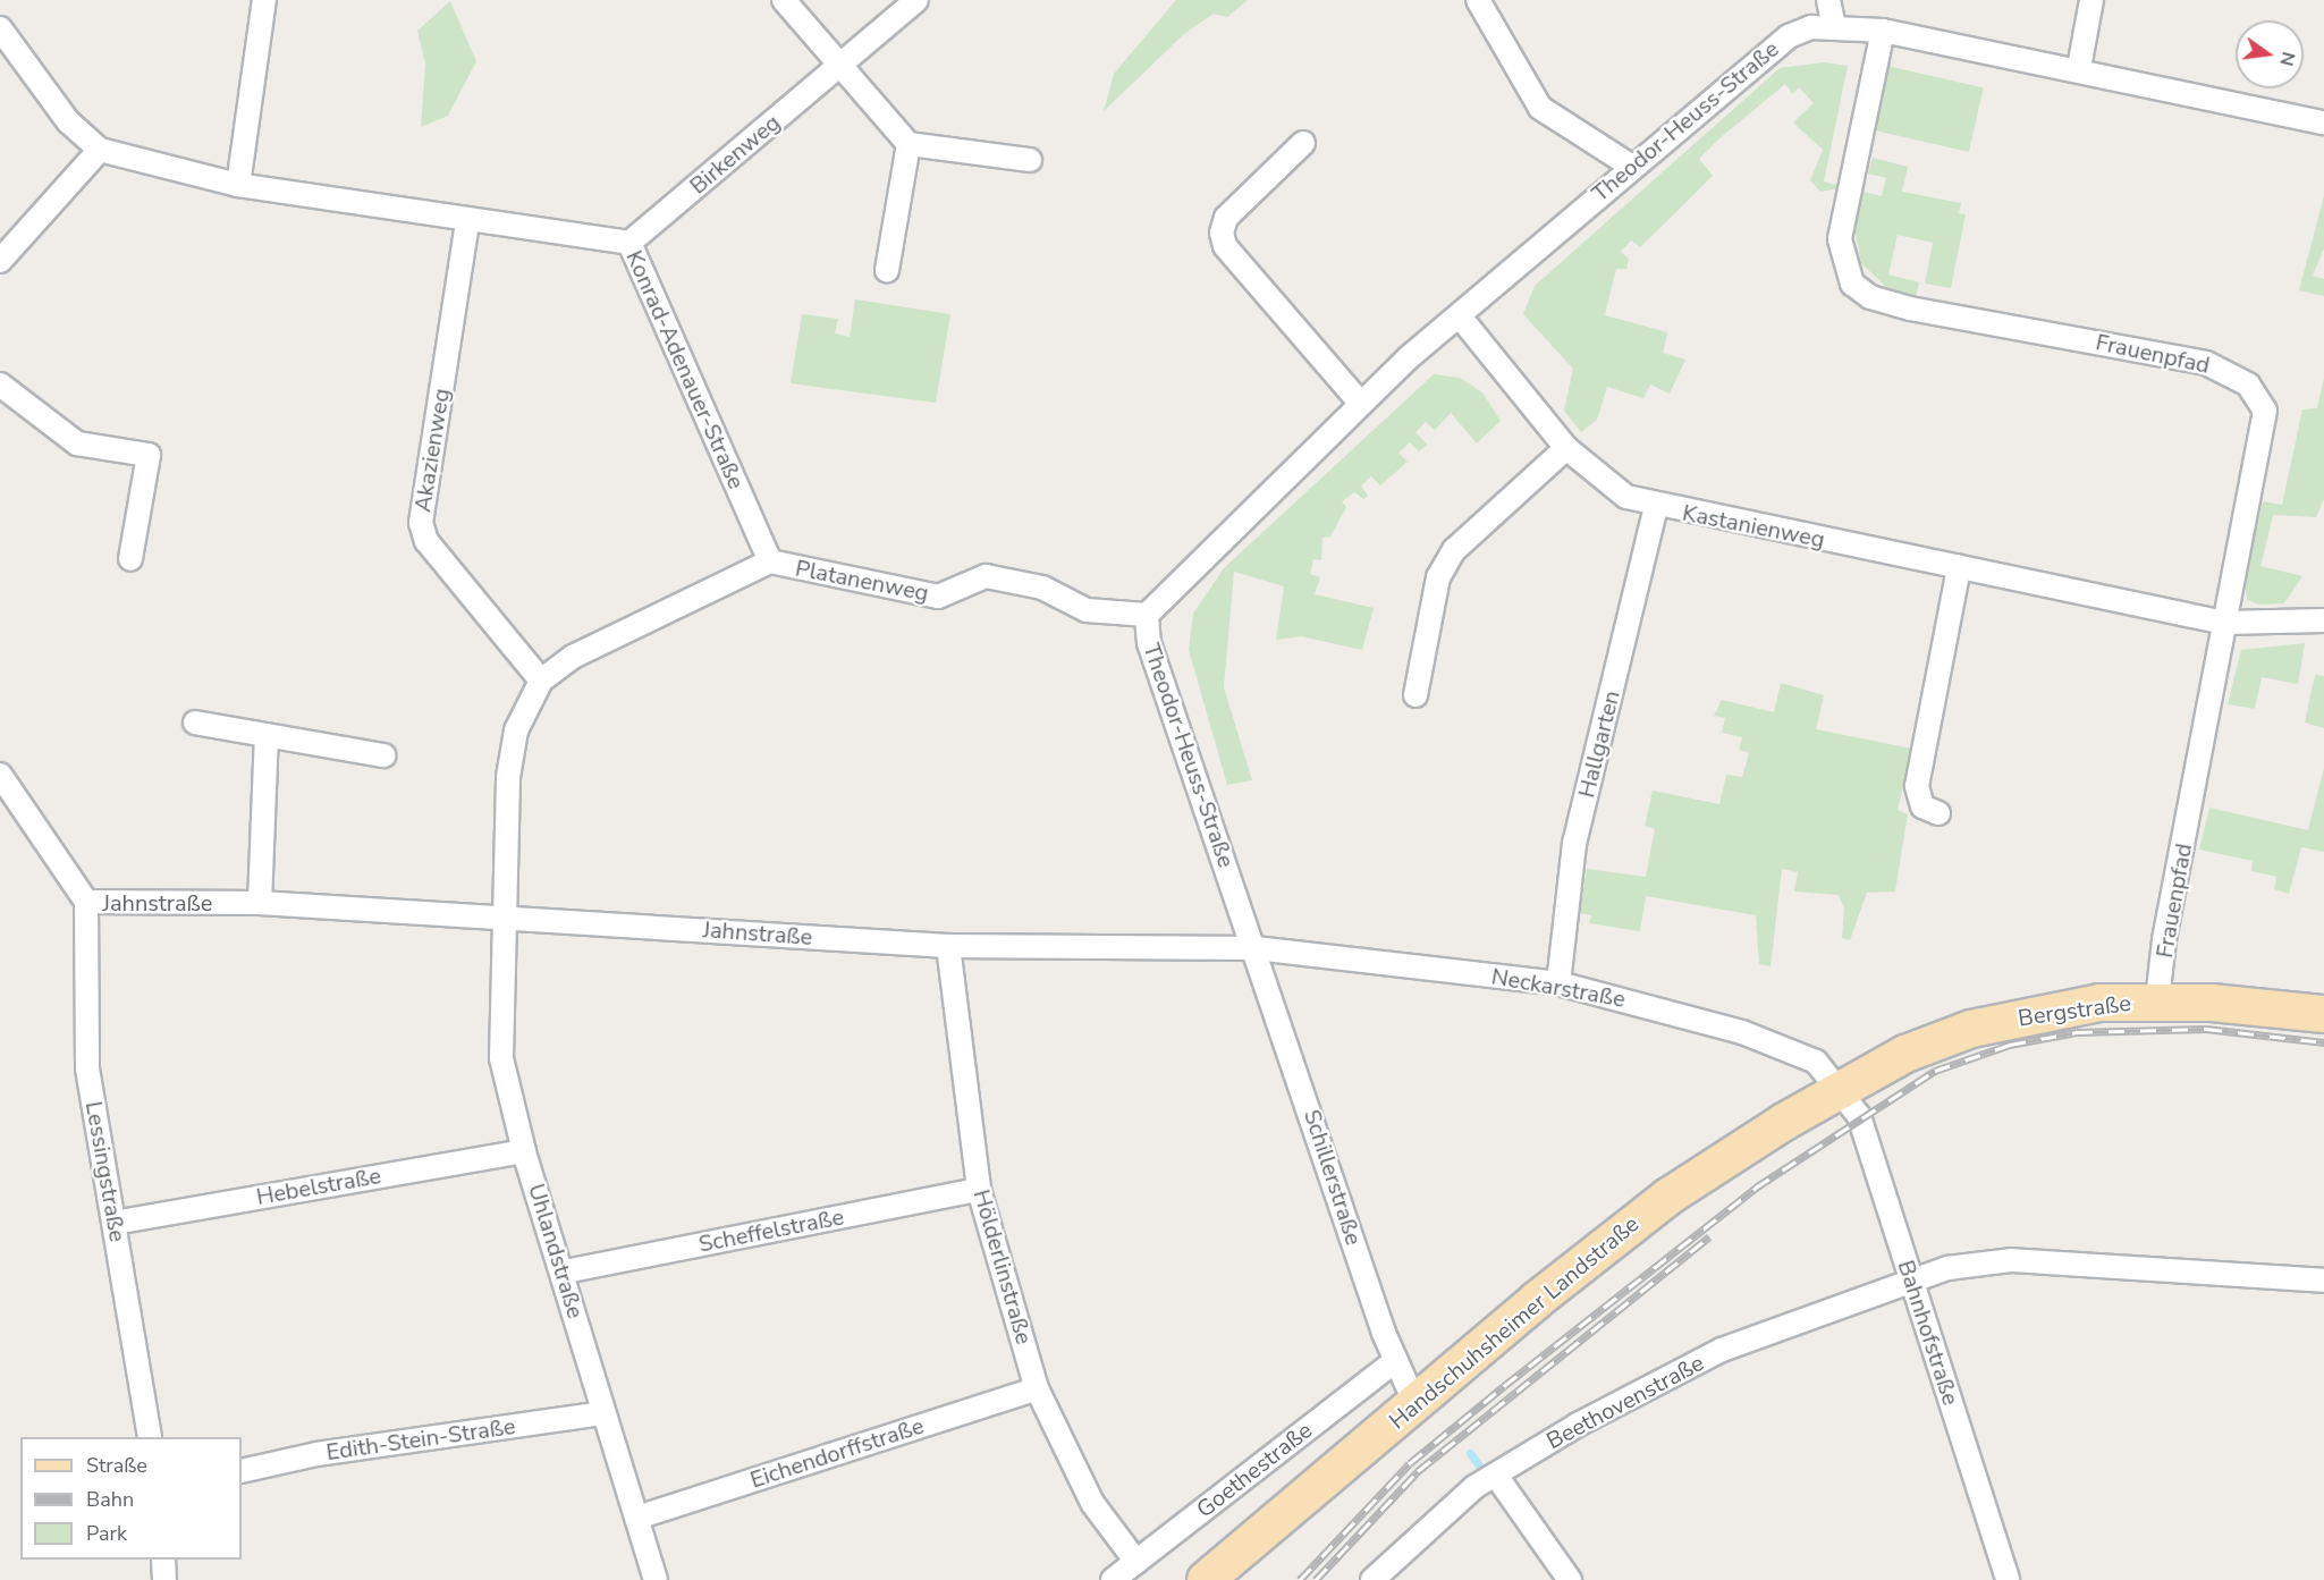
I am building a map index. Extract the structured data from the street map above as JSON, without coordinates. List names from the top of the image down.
{
  "streets": {
    "main road": ["Bergstraße", "Handschuhsheimer Landstraße"],
    "street": [
      "Theodor-Heuss-Straße",
      "Birkenweg",
      "Frauenpfad",
      "Konrad-Adenauer-Straße",
      "Akazienweg",
      "Kastanienweg",
      "Platanenweg",
      "Hallgarten",
      "Jahnstraße",
      "Neckarstraße",
      "Lessingstraße",
      "Schillerstraße",
      "Hebelstraße",
      "Scheffelstraße",
      "Uhlandstraße",
      "Hölderlinstraße",
      "Bahnhofstraße",
      "Beethovenstraße",
      "Edith-Stein-Straße",
      "Eichendorffstraße",
      "Goethestraße"
    ]
  },
  "crossings": [
    ["Theodor-Heuss-Straße", "Frauenpfad"],
    ["Theodor-Heuss-Straße", "Kastanienweg"],
    ["Theodor-Heuss-Straße", "Platanenweg"],
    ["Theodor-Heuss-Straße", "Jahnstraße"],
    ["Theodor-Heuss-Straße", "Neckarstraße"],
    ["Theodor-Heuss-Straße", "Schillerstraße"],
    ["Birkenweg", "Konrad-Adenauer-Straße"],
    ["Frauenpfad", "Kastanienweg"],
    ["Frauenpfad", "Bergstraße"],
    ["Konrad-Adenauer-Straße", "Akazienweg"],
    ["Konrad-Adenauer-Straße", "Platanenweg"],
    ["Kastanienweg", "Hallgarten"],
    ["Hallgarten", "Neckarstraße"],
    ["Jahnstraße", "Neckarstraße"],
    ["Jahnstraße", "Lessingstraße"],
    ["Jahnstraße", "Schillerstraße"],
    ["Jahnstraße", "Uhlandstraße"],
    ["Jahnstraße", "Hölderlinstraße"],
    ["Neckarstraße", "Bergstraße"],
    ["Neckarstraße", "Schillerstraße"],
    ["Neckarstraße", "Handschuhsheimer Landstraße"],
    ["Neckarstraße", "Bahnhofstraße"],
    ["Bergstraße", "Handschuhsheimer Landstraße"],
    ["Bergstraße", "Bahnhofstraße"],
    ["Lessingstraße", "Hebelstraße"],
    ["Schillerstraße", "Handschuhsheimer Landstraße"],
    ["Schillerstraße", "Goethestraße"],
    ["Hebelstraße", "Uhlandstraße"],
    ["Scheffelstraße", "Uhlandstraße"],
    ["Scheffelstraße", "Hölderlinstraße"],
    ["Uhlandstraße", "Edith-Stein-Straße"],
    ["Uhlandstraße", "Eichendorffstraße"],
    ["Hölderlinstraße", "Eichendorffstraße"],
    ["Hölderlinstraße", "Goethestraße"],
    ["Handschuhsheimer Landstraße", "Bahnhofstraße"],
    ["Bahnhofstraße", "Beethovenstraße"]
  ],
  "legend": ["Straße", "Bahn", "Park"],
  "north": "right"
}
